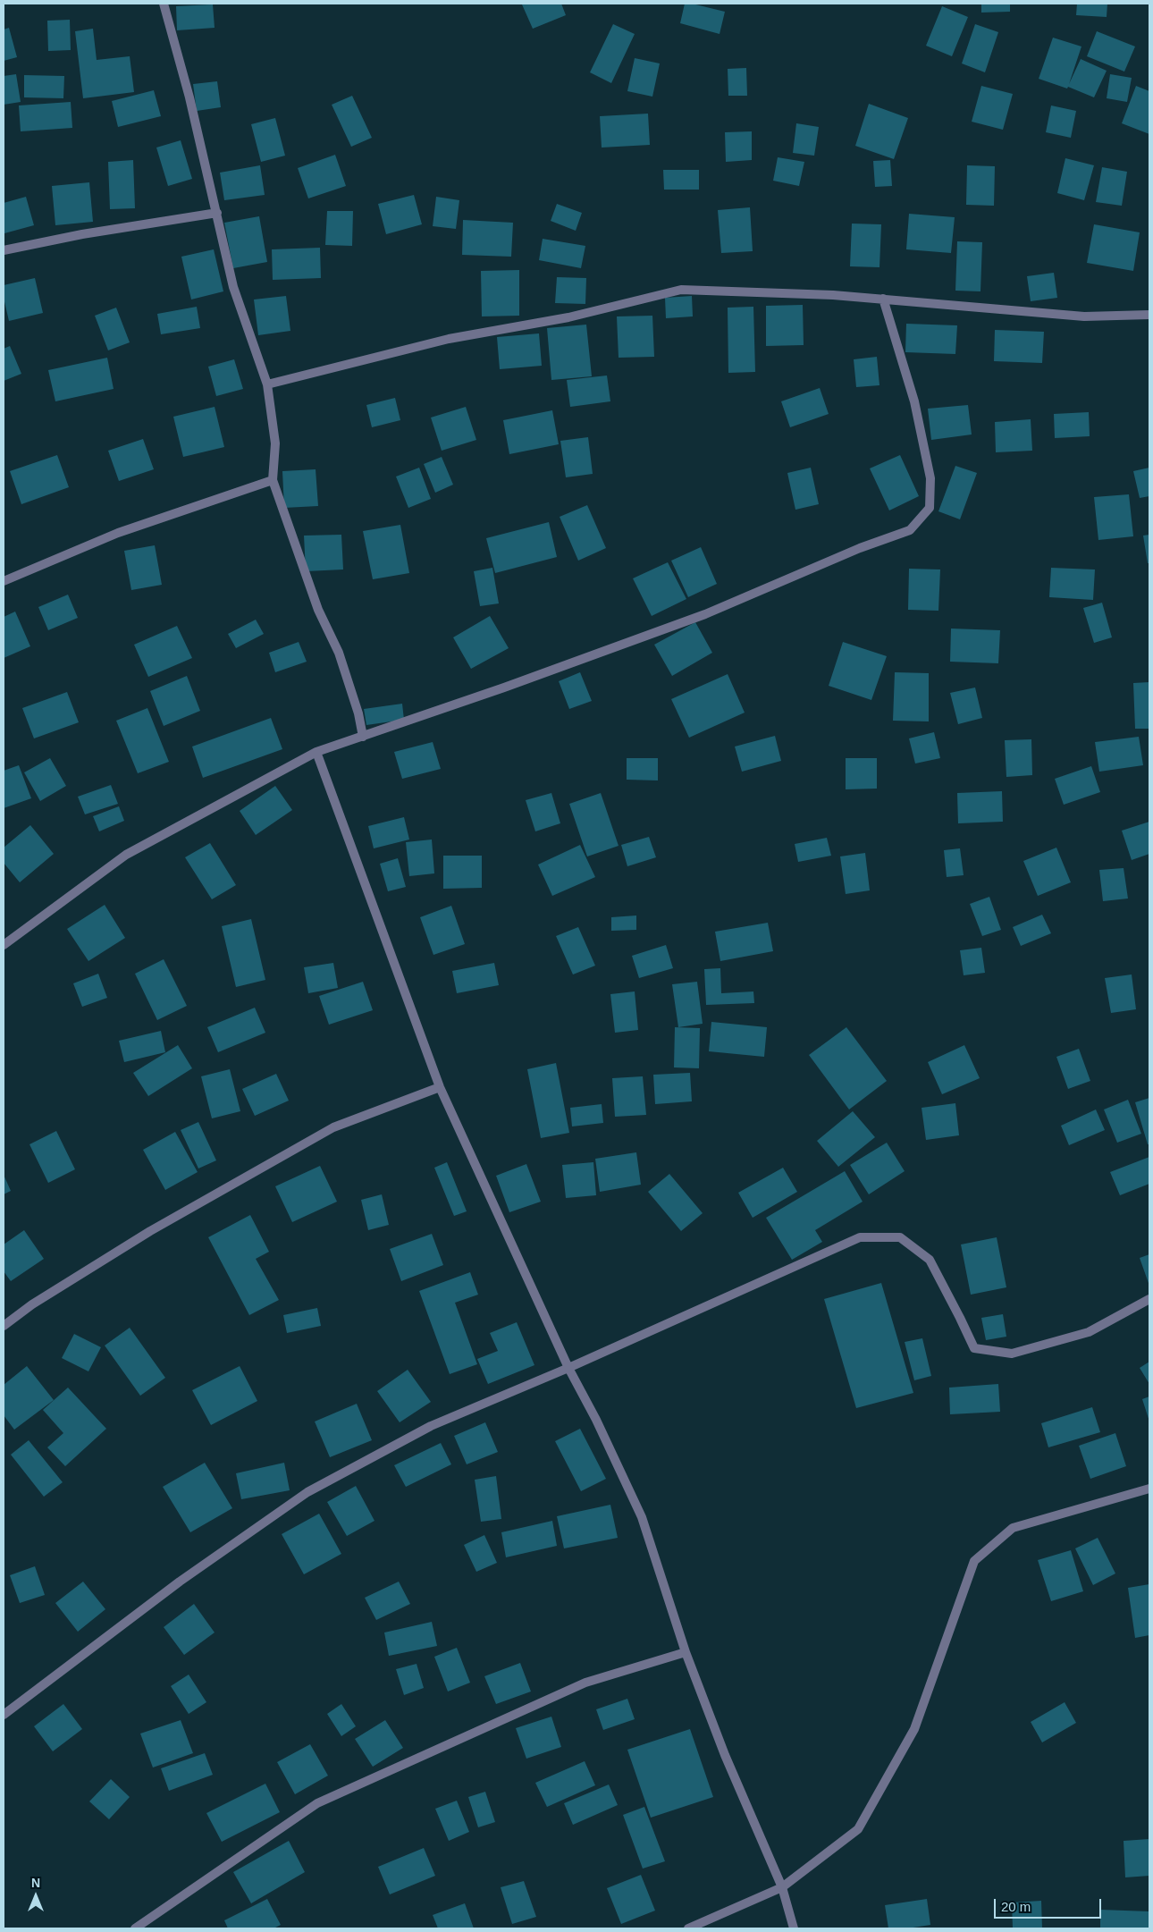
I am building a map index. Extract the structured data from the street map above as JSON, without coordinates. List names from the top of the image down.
{
  "scale_bar": "20 m",
  "north": "top"
}
